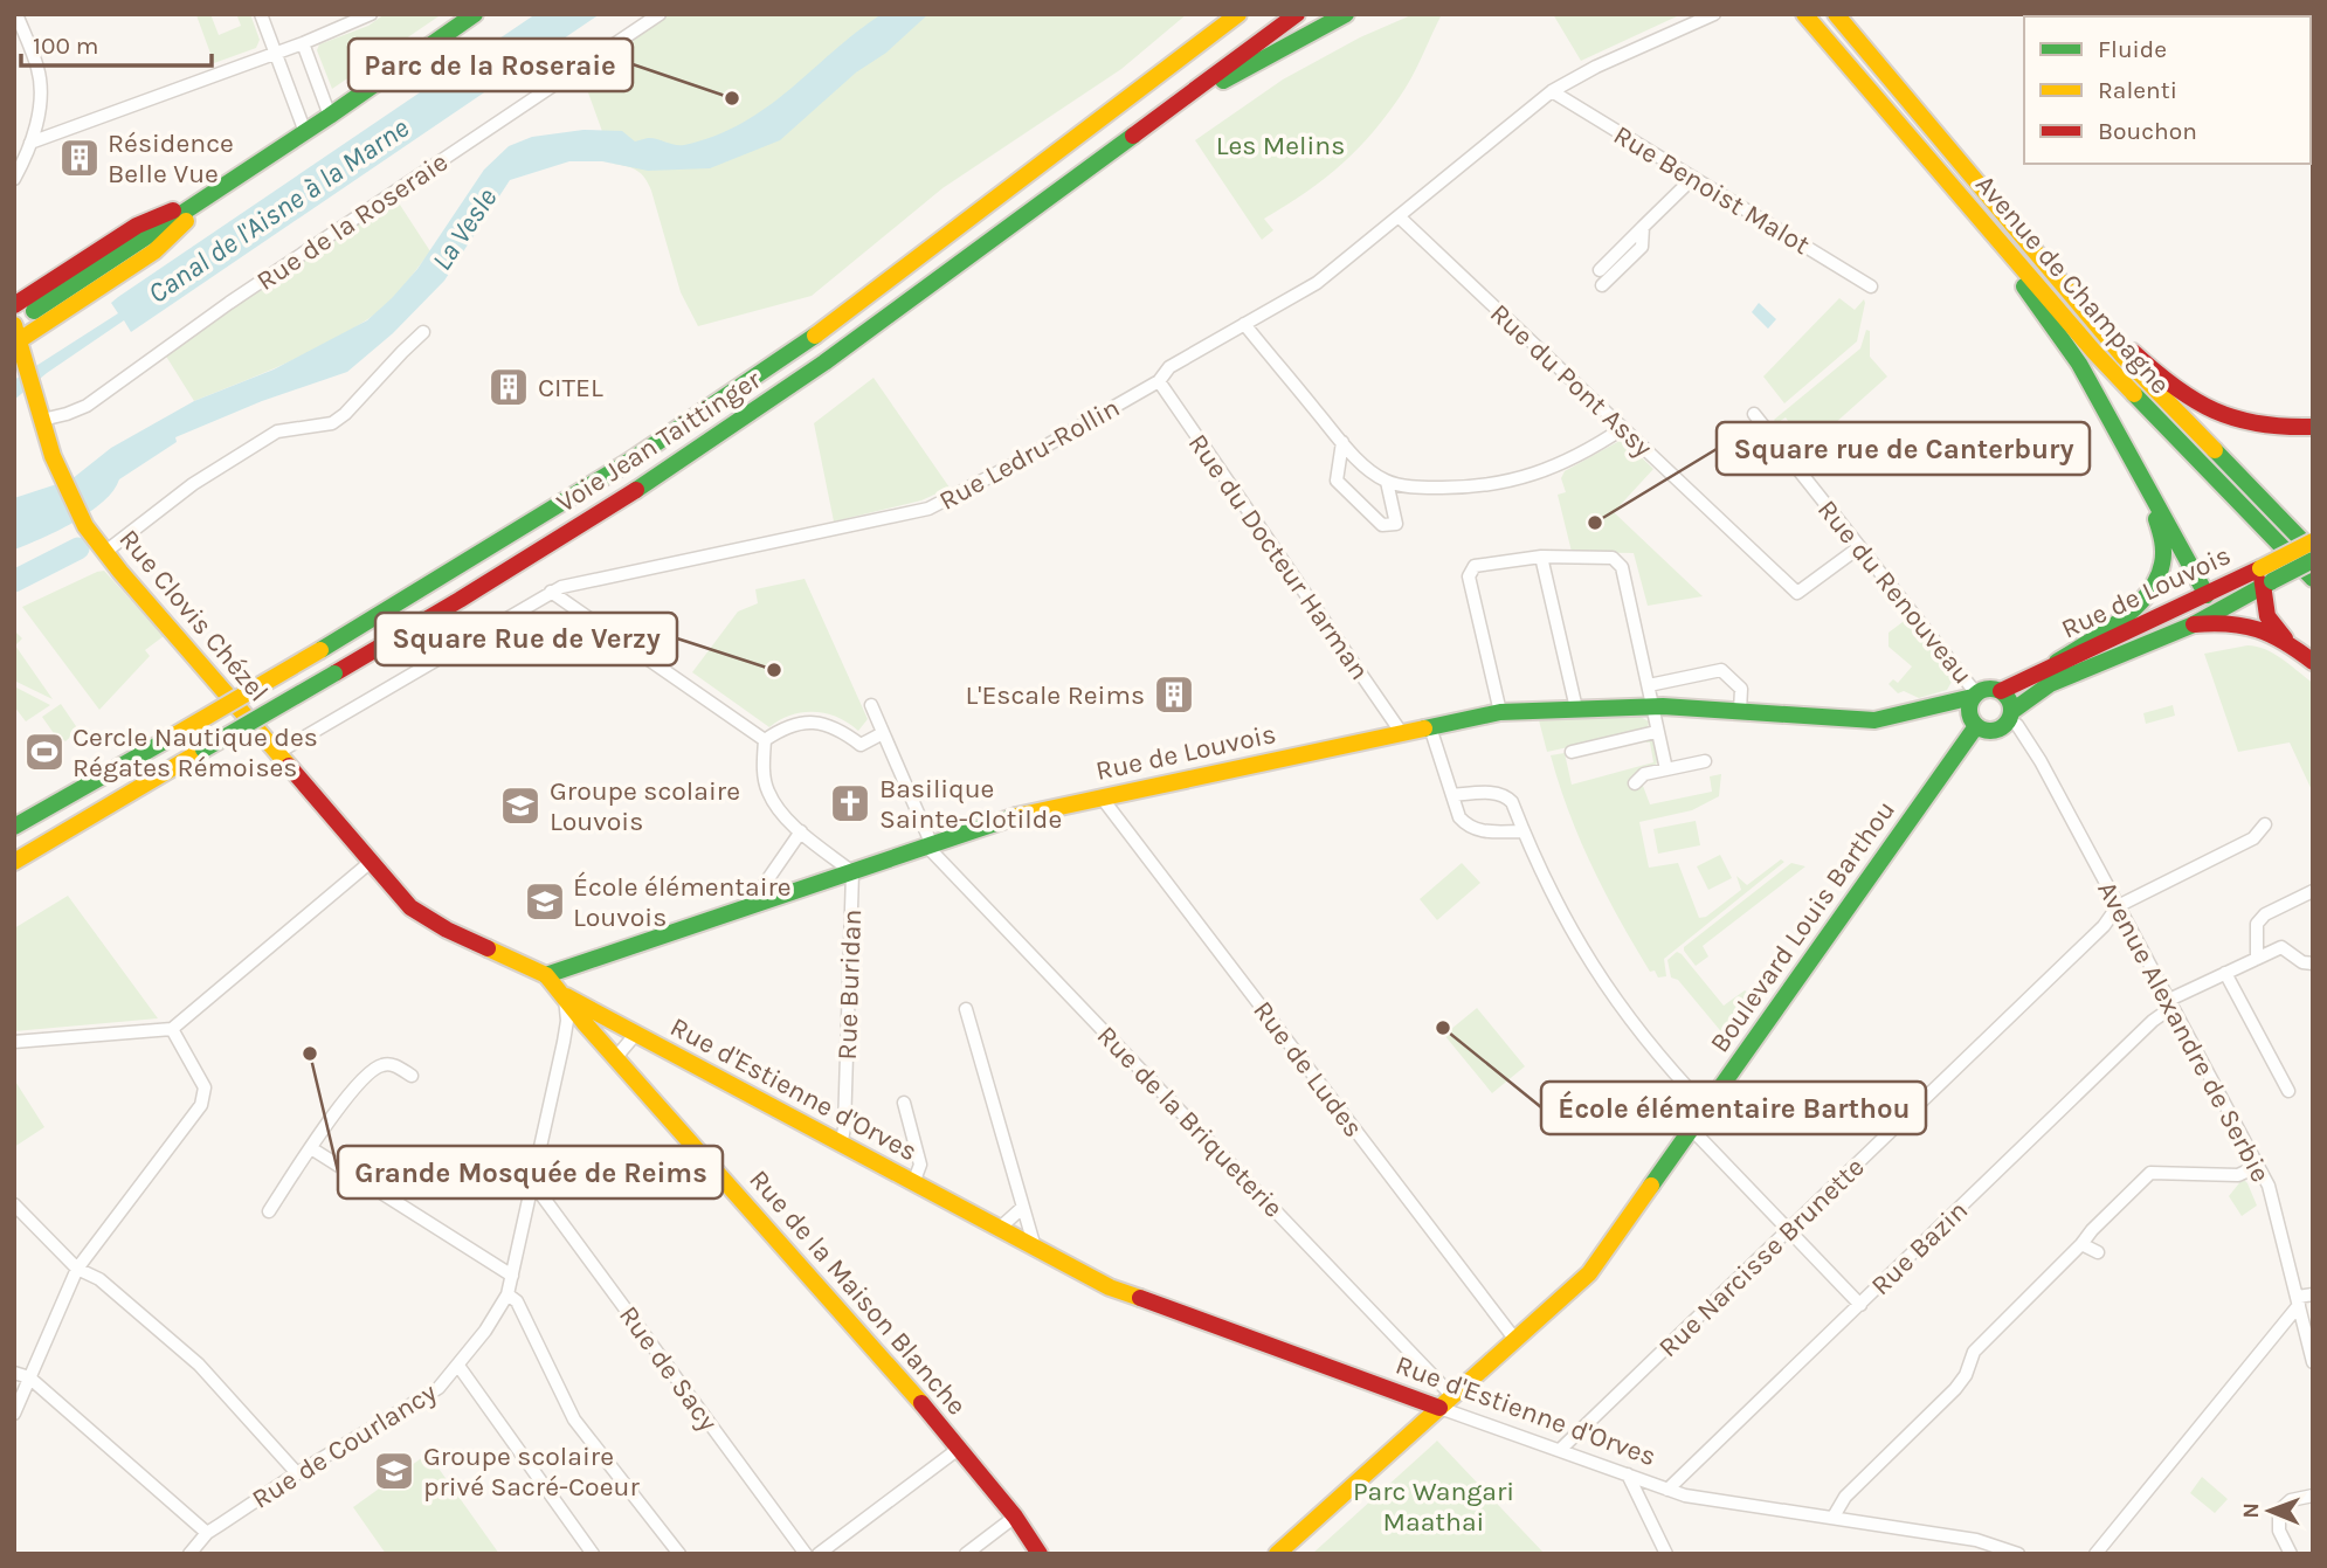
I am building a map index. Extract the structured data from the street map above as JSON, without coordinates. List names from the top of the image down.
{
  "streets": {
    "main road": [
      "Avenue de Champagne",
      "Voie Jean Taittinger",
      "Rue de Louvois",
      "Rue Clovis Chézel",
      "Boulevard Louis Barthou",
      "Rue d'Estienne d'Orves",
      "Rue de la Maison Blanche"
    ],
    "street": [
      "Rue Benoist Malot",
      "Rue de la Roseraie",
      "Rue du Pont Assy",
      "Rue Ledru-Rollin",
      "Rue du Docteur Harman",
      "Rue du Renouveau",
      "Rue Buridan",
      "Avenue Alexandre de Serbie",
      "Rue de Ludes",
      "Rue de la Briqueterie",
      "Rue Bazin",
      "Rue Narcisse Brunette",
      "Rue de Sacy",
      "Rue de Courlancy"
    ]
  },
  "crossings": [
    ["Rue Benoist Malot", "Rue Ledru-Rollin"],
    ["Rue de la Roseraie", "Rue Clovis Chézel"],
    ["Rue du Pont Assy", "Rue Ledru-Rollin"],
    ["Rue du Pont Assy", "Rue du Renouveau"],
    ["Rue Ledru-Rollin", "Rue du Docteur Harman"],
    ["Rue Ledru-Rollin", "Rue Clovis Chézel"],
    ["Rue du Docteur Harman", "Rue de Louvois"],
    ["Rue du Renouveau", "Rue de Louvois"],
    ["Rue du Renouveau", "Boulevard Louis Barthou"],
    ["Rue du Renouveau", "Avenue Alexandre de Serbie"],
    ["Rue de Louvois", "Rue Clovis Chézel"],
    ["Rue de Louvois", "Boulevard Louis Barthou"],
    ["Rue de Louvois", "Rue Buridan"],
    ["Rue de Louvois", "Avenue Alexandre de Serbie"],
    ["Rue de Louvois", "Rue de Ludes"],
    ["Rue de Louvois", "Rue de la Briqueterie"],
    ["Rue de Louvois", "Rue de la Maison Blanche"],
    ["Rue Clovis Chézel", "Rue de la Maison Blanche"],
    ["Boulevard Louis Barthou", "Avenue Alexandre de Serbie"],
    ["Boulevard Louis Barthou", "Rue de Ludes"],
    ["Boulevard Louis Barthou", "Rue d'Estienne d'Orves"],
    ["Boulevard Louis Barthou", "Rue de la Briqueterie"],
    ["Rue Buridan", "Rue d'Estienne d'Orves"],
    ["Avenue Alexandre de Serbie", "Rue Bazin"],
    ["Avenue Alexandre de Serbie", "Rue Narcisse Brunette"],
    ["Rue d'Estienne d'Orves", "Rue de la Briqueterie"],
    ["Rue d'Estienne d'Orves", "Rue Bazin"],
    ["Rue d'Estienne d'Orves", "Rue Narcisse Brunette"],
    ["Rue d'Estienne d'Orves", "Rue de la Maison Blanche"],
    ["Rue d'Estienne d'Orves", "Rue de Courlancy"],
    ["Rue de la Maison Blanche", "Rue de Courlancy"],
    ["Rue de Sacy", "Rue de Courlancy"]
  ],
  "water": ["Canal de l'Aisne à la Marne", "La Vesle"],
  "parks": ["Les Melins", "Parc Wangari Maathai"],
  "places": {
    "other": [
      "Parc de la Roseraie",
      "Square rue de Canterbury",
      "Square Rue de Verzy",
      "École élémentaire Barthou",
      "Grande Mosquée de Reims"
    ],
    "building": ["Résidence Belle Vue", "CITEL", "L'Escale Reims"],
    "sports": ["Cercle Nautique des Régates Rémoises"],
    "church": ["Basilique Sainte-Clotilde"],
    "school or university": ["Groupe scolaire Louvois", "École élémentaire Louvois", "Groupe scolaire privé Sacré-Coeur"]
  },
  "legend": ["Fluide", "Ralenti", "Bouchon"],
  "scale_bar": "100 m",
  "north": "left"
}
